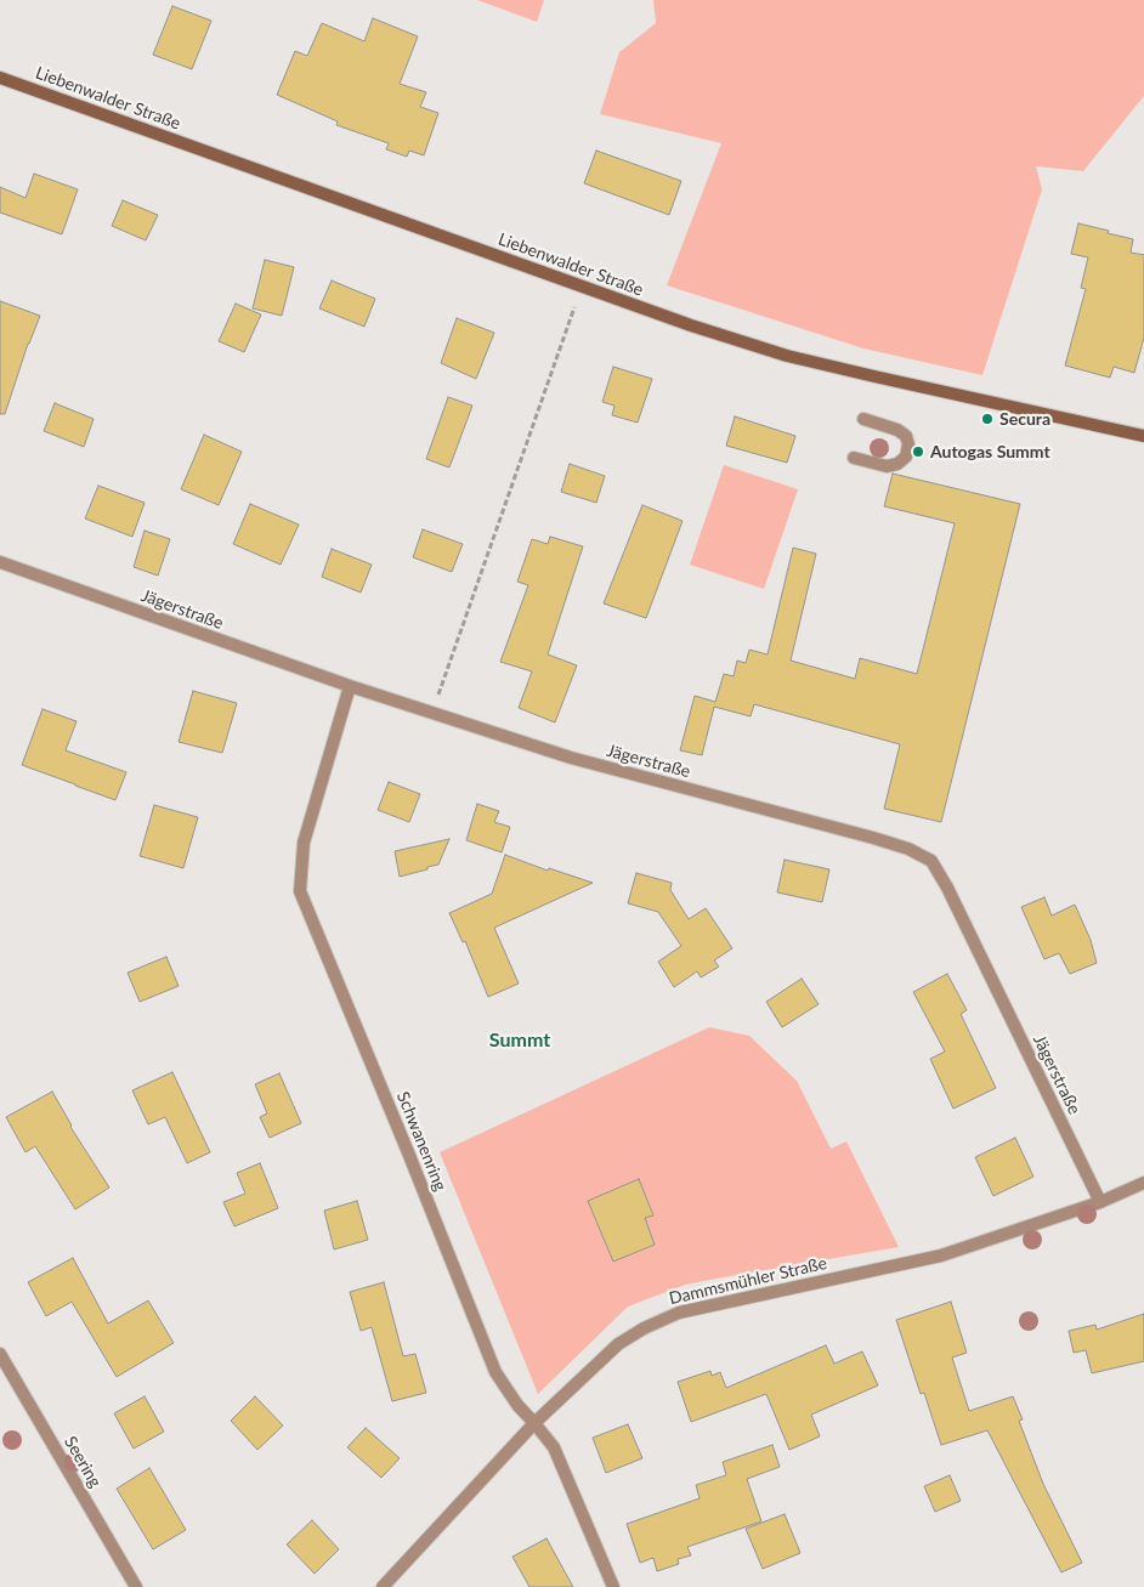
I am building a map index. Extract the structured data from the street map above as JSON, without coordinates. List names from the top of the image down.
{
  "streets": {
    "main road": ["Liebenwalder Straße"],
    "street": [
      "Jägerstraße",
      "Schwanenring",
      "Dammsmühler Straße",
      "Seering"
    ]
  },
  "crossings": [
    ["Jägerstraße", "Schwanenring"],
    ["Jägerstraße", "Dammsmühler Straße"],
    ["Schwanenring", "Dammsmühler Straße"]
  ],
  "districts": ["Summt"],
  "places": ["Secura", "Autogas Summt"]
}
